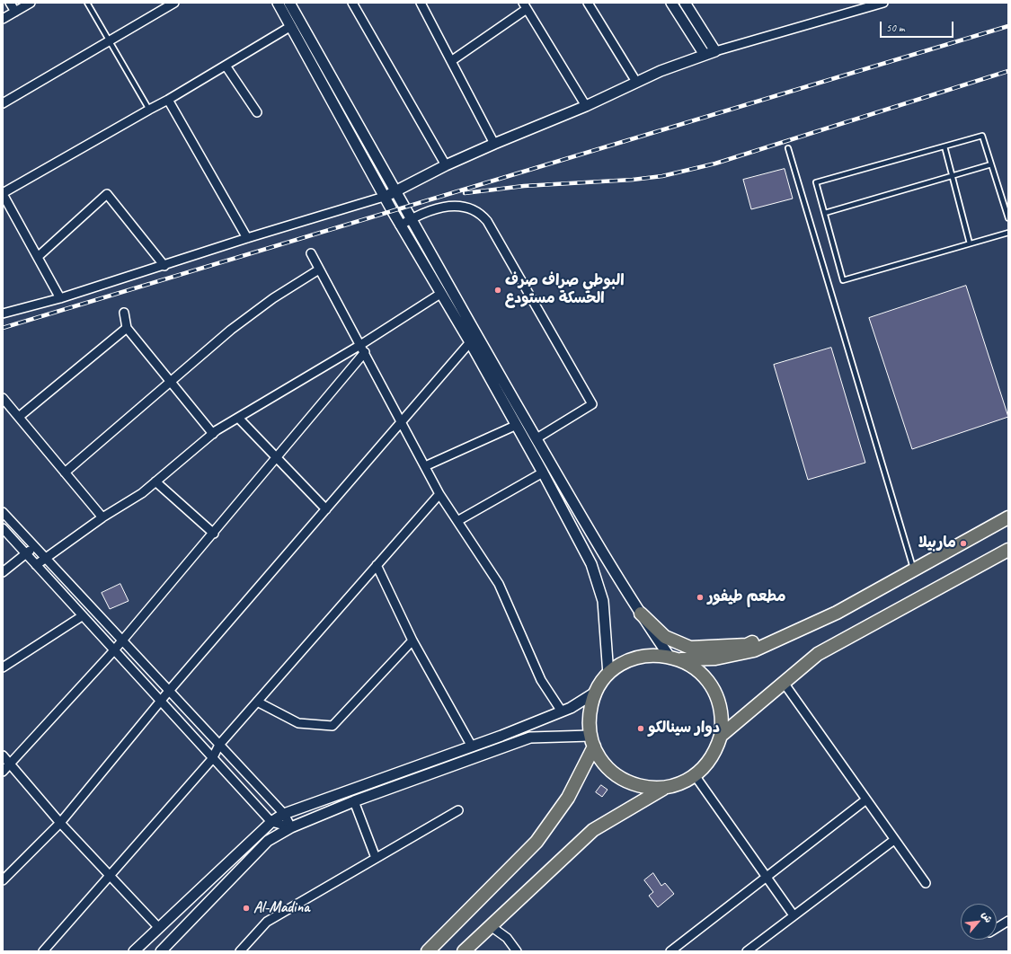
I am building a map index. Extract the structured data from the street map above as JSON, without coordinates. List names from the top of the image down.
{
  "places": [
    "البوطي صراف صرف الحسكة مستودع",
    "ماربيلا",
    "مطعم طيفور",
    "دوار سينالكو",
    "Al-Madina"
  ],
  "scale_bar": "50 m",
  "north": "top right"
}
